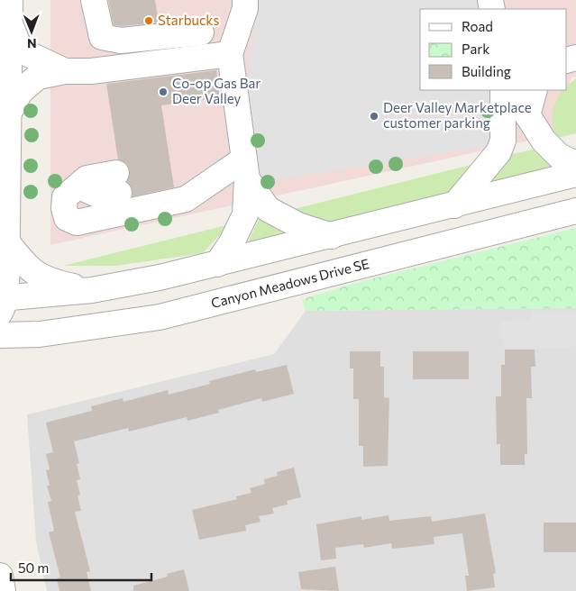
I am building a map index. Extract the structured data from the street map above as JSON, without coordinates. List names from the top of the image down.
{
  "streets": {
    "street": ["Canyon Meadows Drive SE"]
  },
  "places": ["Starbucks", "Co-op Gas Bar Deer Valley", "Deer Valley Marketplace customer parking"],
  "legend": ["Road", "Park", "Building"],
  "scale_bar": "50 m",
  "north": "bottom"
}
